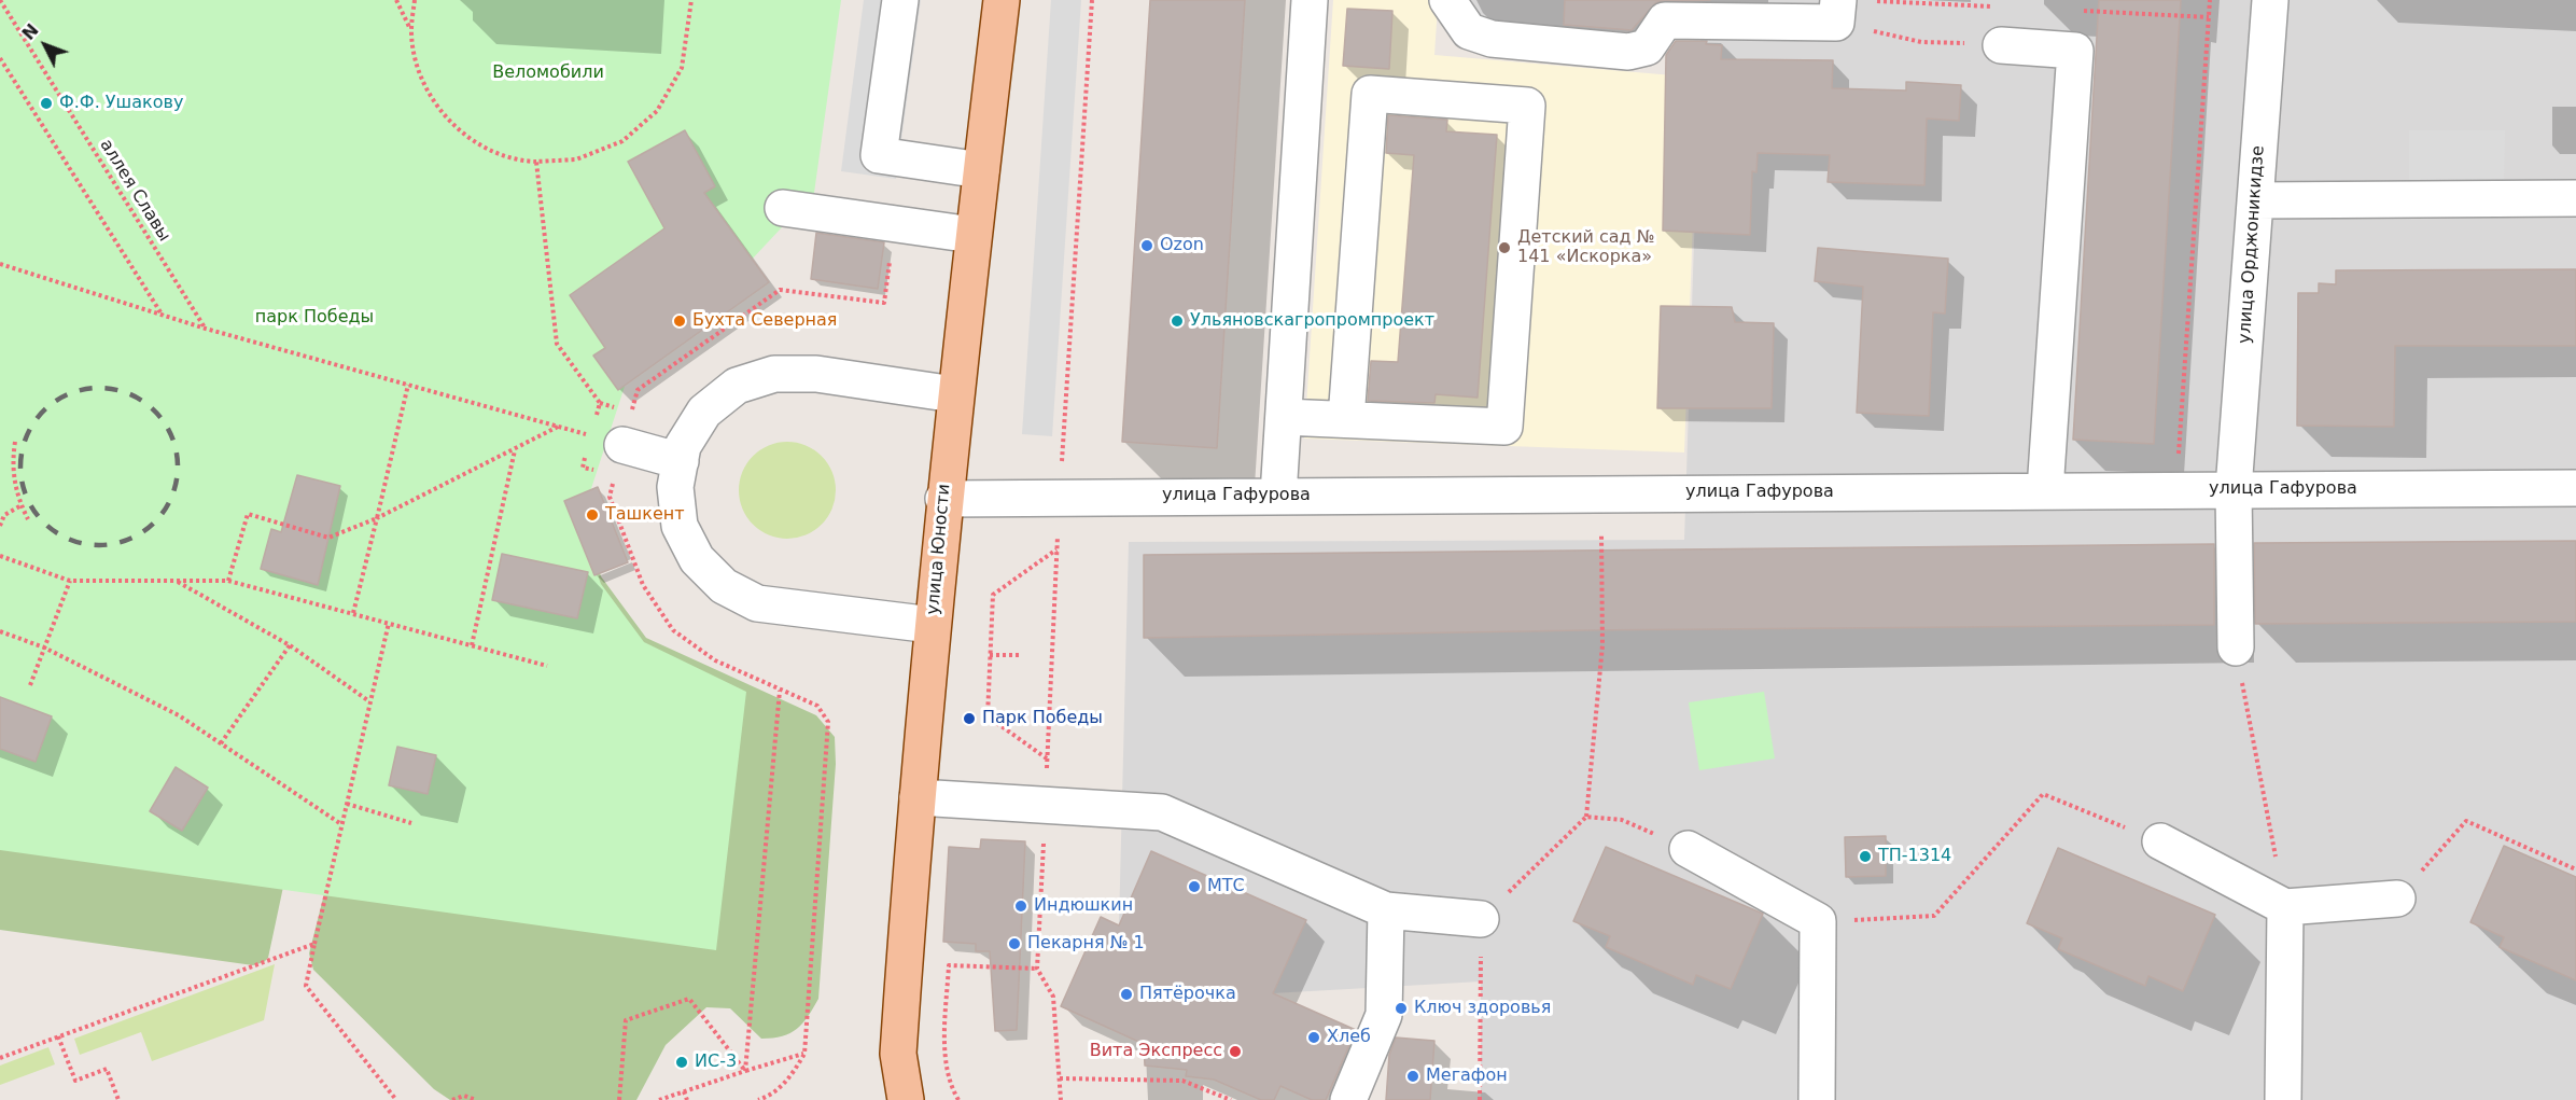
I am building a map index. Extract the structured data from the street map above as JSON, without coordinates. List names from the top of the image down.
{
  "streets": {
    "main road": ["улица Юности"],
    "street": ["улица Орджоникидзе", "улица Гафурова"],
    "path": ["аллея Славы"]
  },
  "crossings": [
    ["улица Орджоникидзе", "улица Гафурова"],
    ["улица Гафурова", "улица Юности"]
  ],
  "parks": ["Веломобили", "парк Победы"],
  "places": [
    "Ф.Ф. Ушакову",
    "Ozon",
    "Детский сад № 141 «Искорка»",
    "Бухта Северная",
    "Ульяновскагропромпроект",
    "Ташкент",
    "Парк Победы",
    "ТП-1314",
    "МТС",
    "Индюшкин",
    "Пекарня № 1",
    "Пятёрочка",
    "Ключ здоровья",
    "Хлеб",
    "Вита Экспресс",
    "ИС-3",
    "Мегафон"
  ],
  "north": "top left"
}
